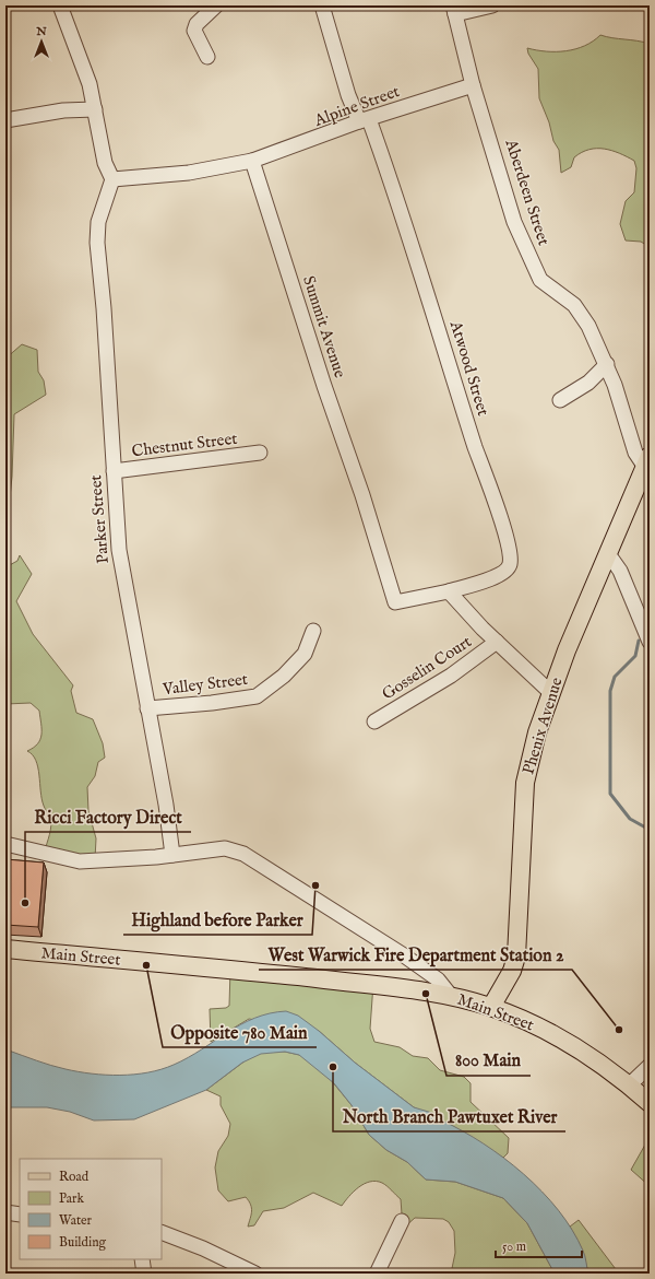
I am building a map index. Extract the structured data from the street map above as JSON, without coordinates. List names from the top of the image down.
{
  "streets": {
    "main road": ["Phenix Avenue", "Main Street"],
    "street": [
      "Alpine Street",
      "Aberdeen Street",
      "Summit Avenue",
      "Atwood Street",
      "Chestnut Street",
      "Parker Street",
      "Gosselin Court",
      "Valley Street"
    ]
  },
  "crossings": [
    ["Alpine Street", "Aberdeen Street"],
    ["Alpine Street", "Summit Avenue"],
    ["Alpine Street", "Atwood Street"],
    ["Aberdeen Street", "Phenix Avenue"],
    ["Summit Avenue", "Atwood Street"],
    ["Chestnut Street", "Parker Street"],
    ["Parker Street", "Valley Street"],
    ["Phenix Avenue", "Main Street"]
  ],
  "places": [
    "Highland before Parker",
    "Ricci Factory Direct",
    "Opposite 780 Main",
    "800 Main",
    "West Warwick Fire Department Station 2",
    "North Branch Pawtuxet River"
  ],
  "legend": [
    "Road",
    "Park",
    "Water",
    "Building"
  ],
  "scale_bar": "50 m",
  "north": "top"
}
